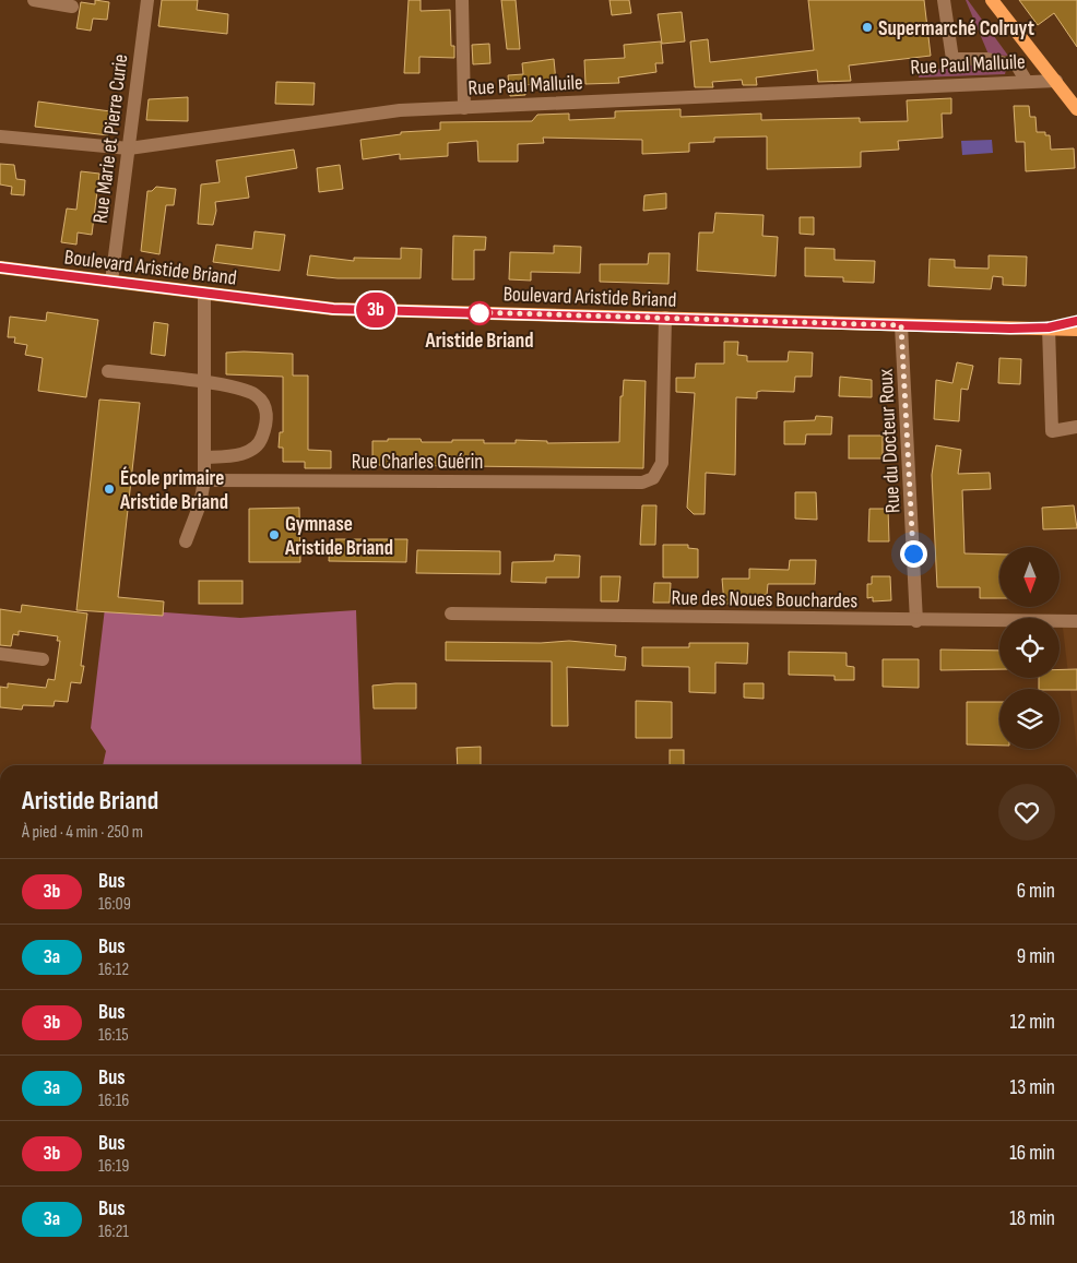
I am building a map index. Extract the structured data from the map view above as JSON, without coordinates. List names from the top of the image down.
{
  "streets": {
    "main road": ["Boulevard Aristide Briand"],
    "street": [
      "Rue Paul Malluile",
      "Rue Marie et Pierre Curie",
      "Rue du Docteur Roux",
      "Rue Charles Guérin",
      "Rue des Noues Bouchardes"
    ]
  },
  "crossings": [
    ["Rue Paul Malluile", "Rue Marie et Pierre Curie"],
    ["Rue Marie et Pierre Curie", "Boulevard Aristide Briand"],
    ["Boulevard Aristide Briand", "Rue du Docteur Roux"],
    ["Boulevard Aristide Briand", "Rue Charles Guérin"],
    ["Rue du Docteur Roux", "Rue des Noues Bouchardes"]
  ],
  "places": [
    "Supermarché Colruyt",
    "Aristide Briand",
    "École primaire Aristide Briand",
    "Gymnase Aristide Briand"
  ],
  "lines": ["bus line 3b"],
  "north": "bottom",
  "page": {
    "on_map": "3b",
    "heading": ["Aristide Briand", "À pied · 4 min · 250 m"],
    "list": [
      {
        "mark": "3b",
        "name": "Bus",
        "note": "16:09",
        "value": "6 min"
      },
      {
        "mark": "3a",
        "name": "Bus",
        "note": "16:12",
        "value": "9 min"
      },
      {
        "mark": "3b",
        "name": "Bus",
        "note": "16:15",
        "value": "12 min"
      },
      {
        "mark": "3a",
        "name": "Bus",
        "note": "16:16",
        "value": "13 min"
      },
      {
        "mark": "3b",
        "name": "Bus",
        "note": "16:19",
        "value": "16 min"
      },
      {
        "mark": "3a",
        "name": "Bus",
        "note": "16:21",
        "value": "18 min"
      }
    ]
  }
}
